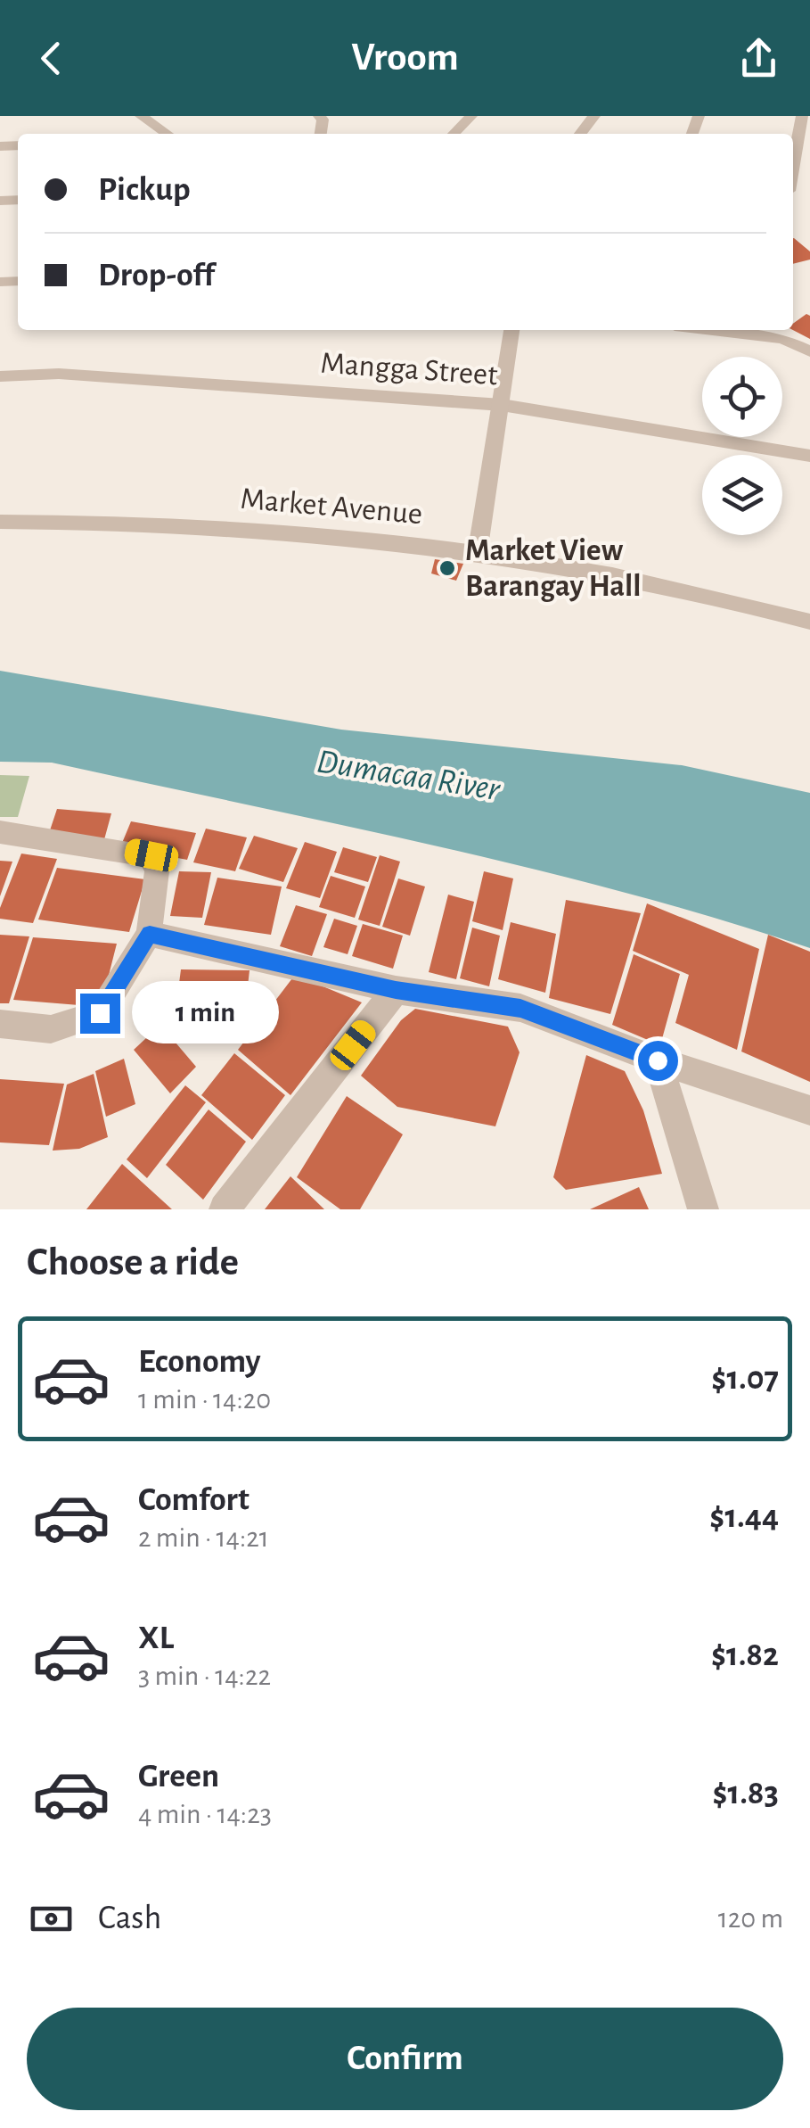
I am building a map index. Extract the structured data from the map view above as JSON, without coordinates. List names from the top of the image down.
{
  "streets": {
    "street": ["Mangga Street", "Market Avenue"]
  },
  "water": ["Dumacaa River"],
  "places": ["Market View Barangay Hall"],
  "page": {
    "header": "Vroom",
    "banner": ["Pickup", "Drop-off"],
    "bubble": "1 min",
    "heading": "Choose a ride",
    "list": [
      {
        "name": "Economy",
        "note": "1 min · 14:20",
        "value": "$1.07"
      },
      {
        "name": "Comfort",
        "note": "2 min · 14:21",
        "value": "$1.44"
      },
      {
        "name": "XL",
        "note": "3 min · 14:22",
        "value": "$1.82"
      },
      {
        "name": "Green",
        "note": "4 min · 14:23",
        "value": "$1.83"
      }
    ],
    "pay": ["Cash", "120 m"],
    "buttons": "Confirm"
  }
}
